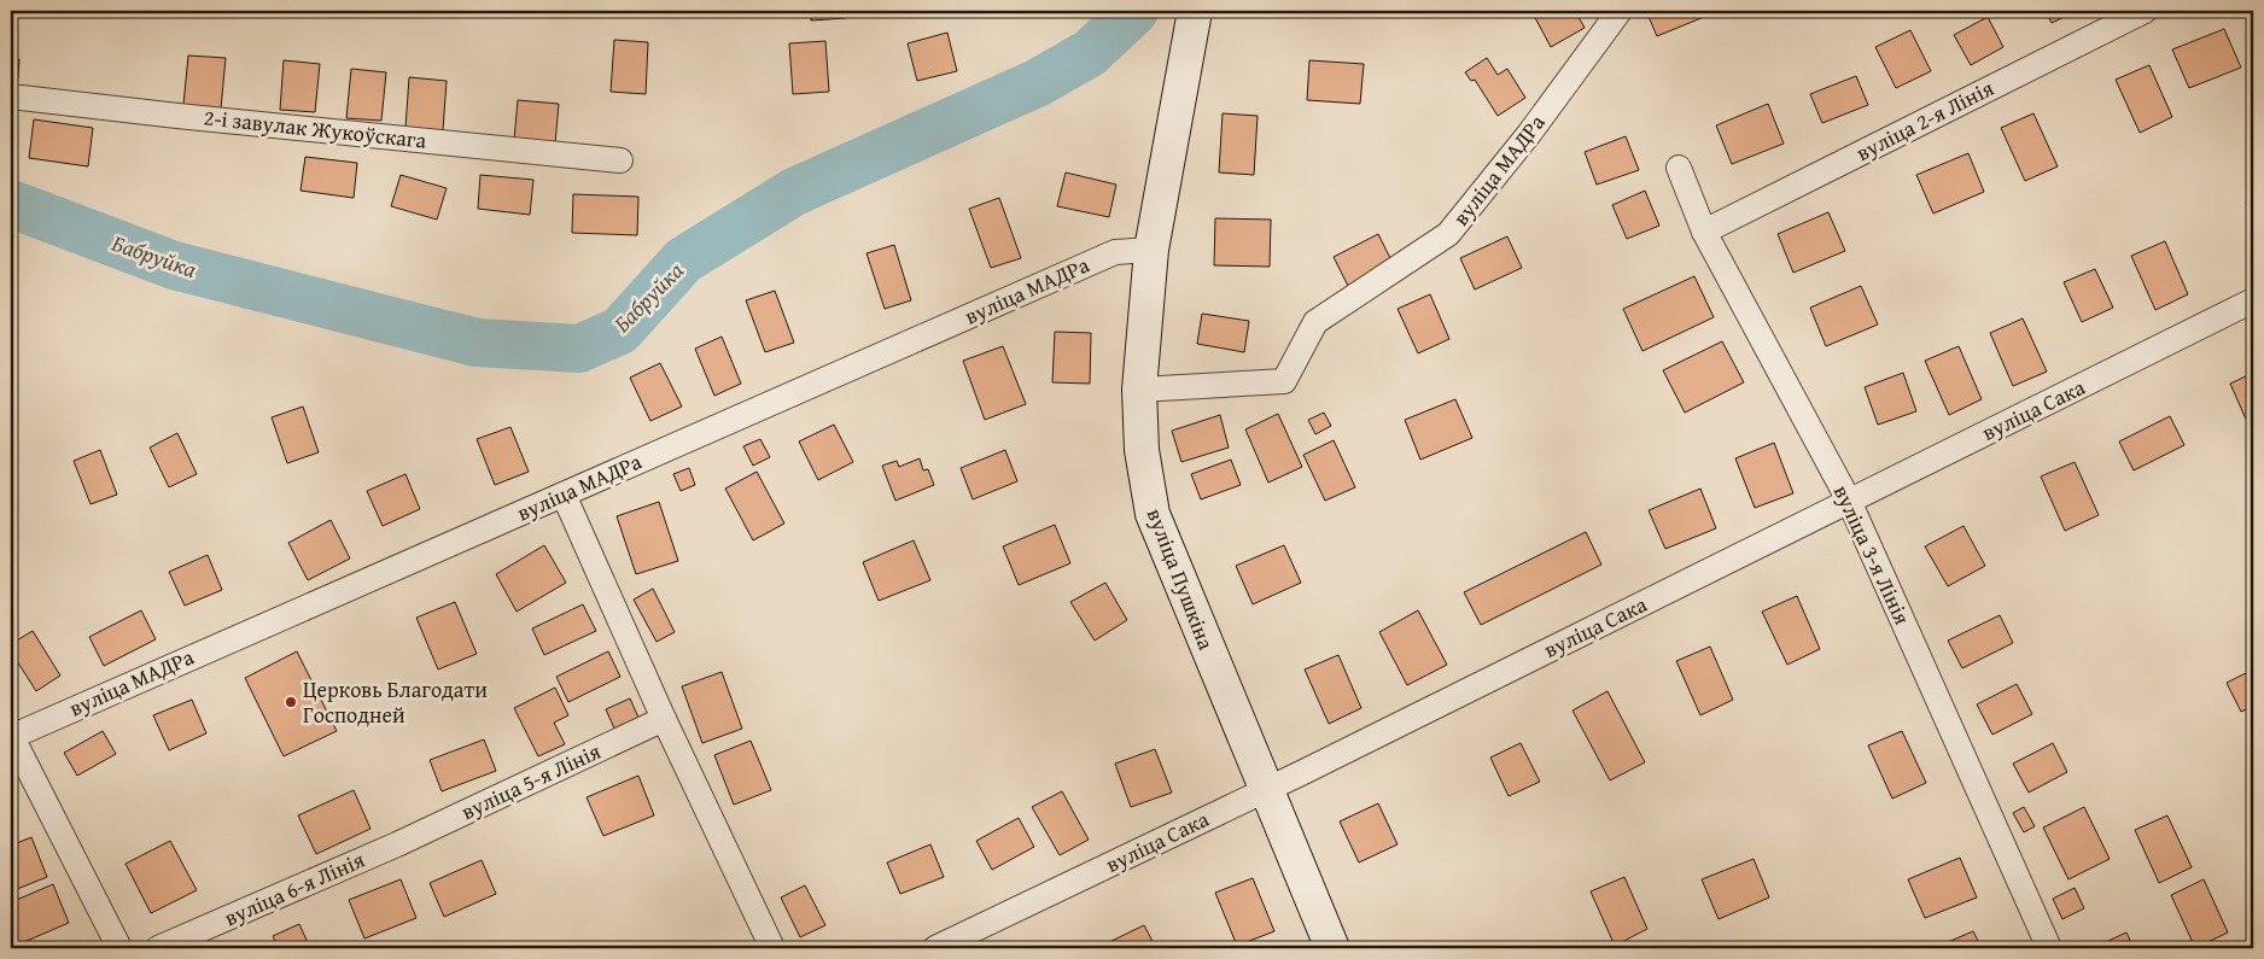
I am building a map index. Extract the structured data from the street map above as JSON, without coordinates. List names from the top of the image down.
{
  "streets": {
    "main road": ["вуліца Пушкіна"],
    "street": [
      "вуліца 2-я Лінія",
      "2-і завулак Жукоўскага",
      "вуліца МАДРа",
      "вуліца Сака",
      "вуліца 3-я Лінія",
      "вуліца 5-я Лінія",
      "вуліца 6-я Лінія"
    ]
  },
  "crossings": [
    ["вуліца 2-я Лінія", "вуліца 3-я Лінія"],
    ["вуліца МАДРа", "вуліца Пушкіна"],
    ["вуліца Сака", "вуліца 3-я Лінія"],
    ["вуліца Сака", "вуліца Пушкіна"],
    ["вуліца 5-я Лінія", "вуліца 6-я Лінія"]
  ],
  "water": ["Бабруйка"],
  "places": ["Церковь Благодати Господней"]
}
